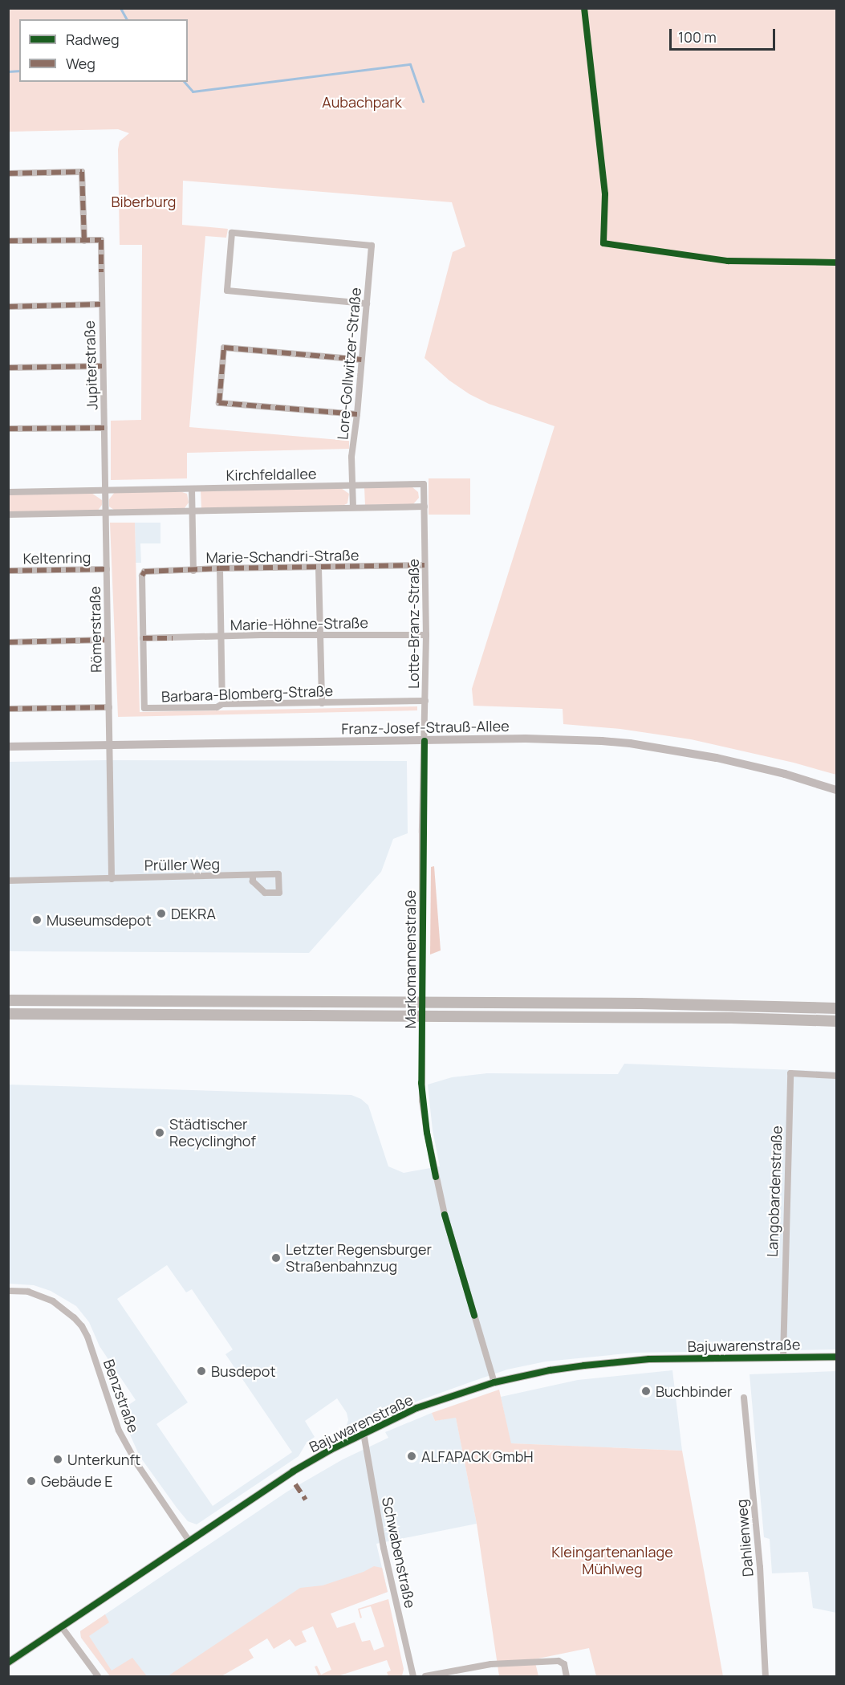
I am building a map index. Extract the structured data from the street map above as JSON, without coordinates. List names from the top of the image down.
{
  "streets": {
    "street": [
      "Lore-Gollwitzer-Straße",
      "Jupiterstraße",
      "Kirchfeldallee",
      "Marie-Schandri-Straße",
      "Keltenring",
      "Marie-Höhne-Straße",
      "Lotte-Branz-Straße",
      "Römerstraße",
      "Barbara-Blomberg-Straße",
      "Franz-Josef-Strauß-Allee",
      "Prüller Weg",
      "Markomannenstraße",
      "Langobardenstraße",
      "Bajuwarenstraße",
      "Benzstraße",
      "Dahlienweg",
      "Schwabenstraße"
    ]
  },
  "crossings": [
    ["Lore-Gollwitzer-Straße", "Kirchfeldallee"],
    ["Jupiterstraße", "Kirchfeldallee"],
    ["Kirchfeldallee", "Lotte-Branz-Straße"],
    ["Marie-Schandri-Straße", "Lotte-Branz-Straße"],
    ["Marie-Schandri-Straße", "Barbara-Blomberg-Straße"],
    ["Keltenring", "Römerstraße"],
    ["Marie-Höhne-Straße", "Lotte-Branz-Straße"],
    ["Marie-Höhne-Straße", "Barbara-Blomberg-Straße"],
    ["Lotte-Branz-Straße", "Barbara-Blomberg-Straße"],
    ["Lotte-Branz-Straße", "Franz-Josef-Strauß-Allee"],
    ["Lotte-Branz-Straße", "Markomannenstraße"],
    ["Römerstraße", "Franz-Josef-Strauß-Allee"],
    ["Franz-Josef-Strauß-Allee", "Markomannenstraße"],
    ["Markomannenstraße", "Bajuwarenstraße"],
    ["Langobardenstraße", "Bajuwarenstraße"],
    ["Bajuwarenstraße", "Benzstraße"],
    ["Bajuwarenstraße", "Schwabenstraße"]
  ],
  "parks": ["Aubachpark", "Biberburg", "Kleingartenanlage Mühlweg"],
  "places": [
    "DEKRA",
    "Museumsdepot",
    "Städtischer Recyclinghof",
    "Letzter Regensburger Straßenbahnzug",
    "Busdepot",
    "Buchbinder",
    "ALFAPACK GmbH",
    "Unterkunft",
    "Gebäude E"
  ],
  "legend": ["Radweg", "Weg"],
  "scale_bar": "100 m"
}
